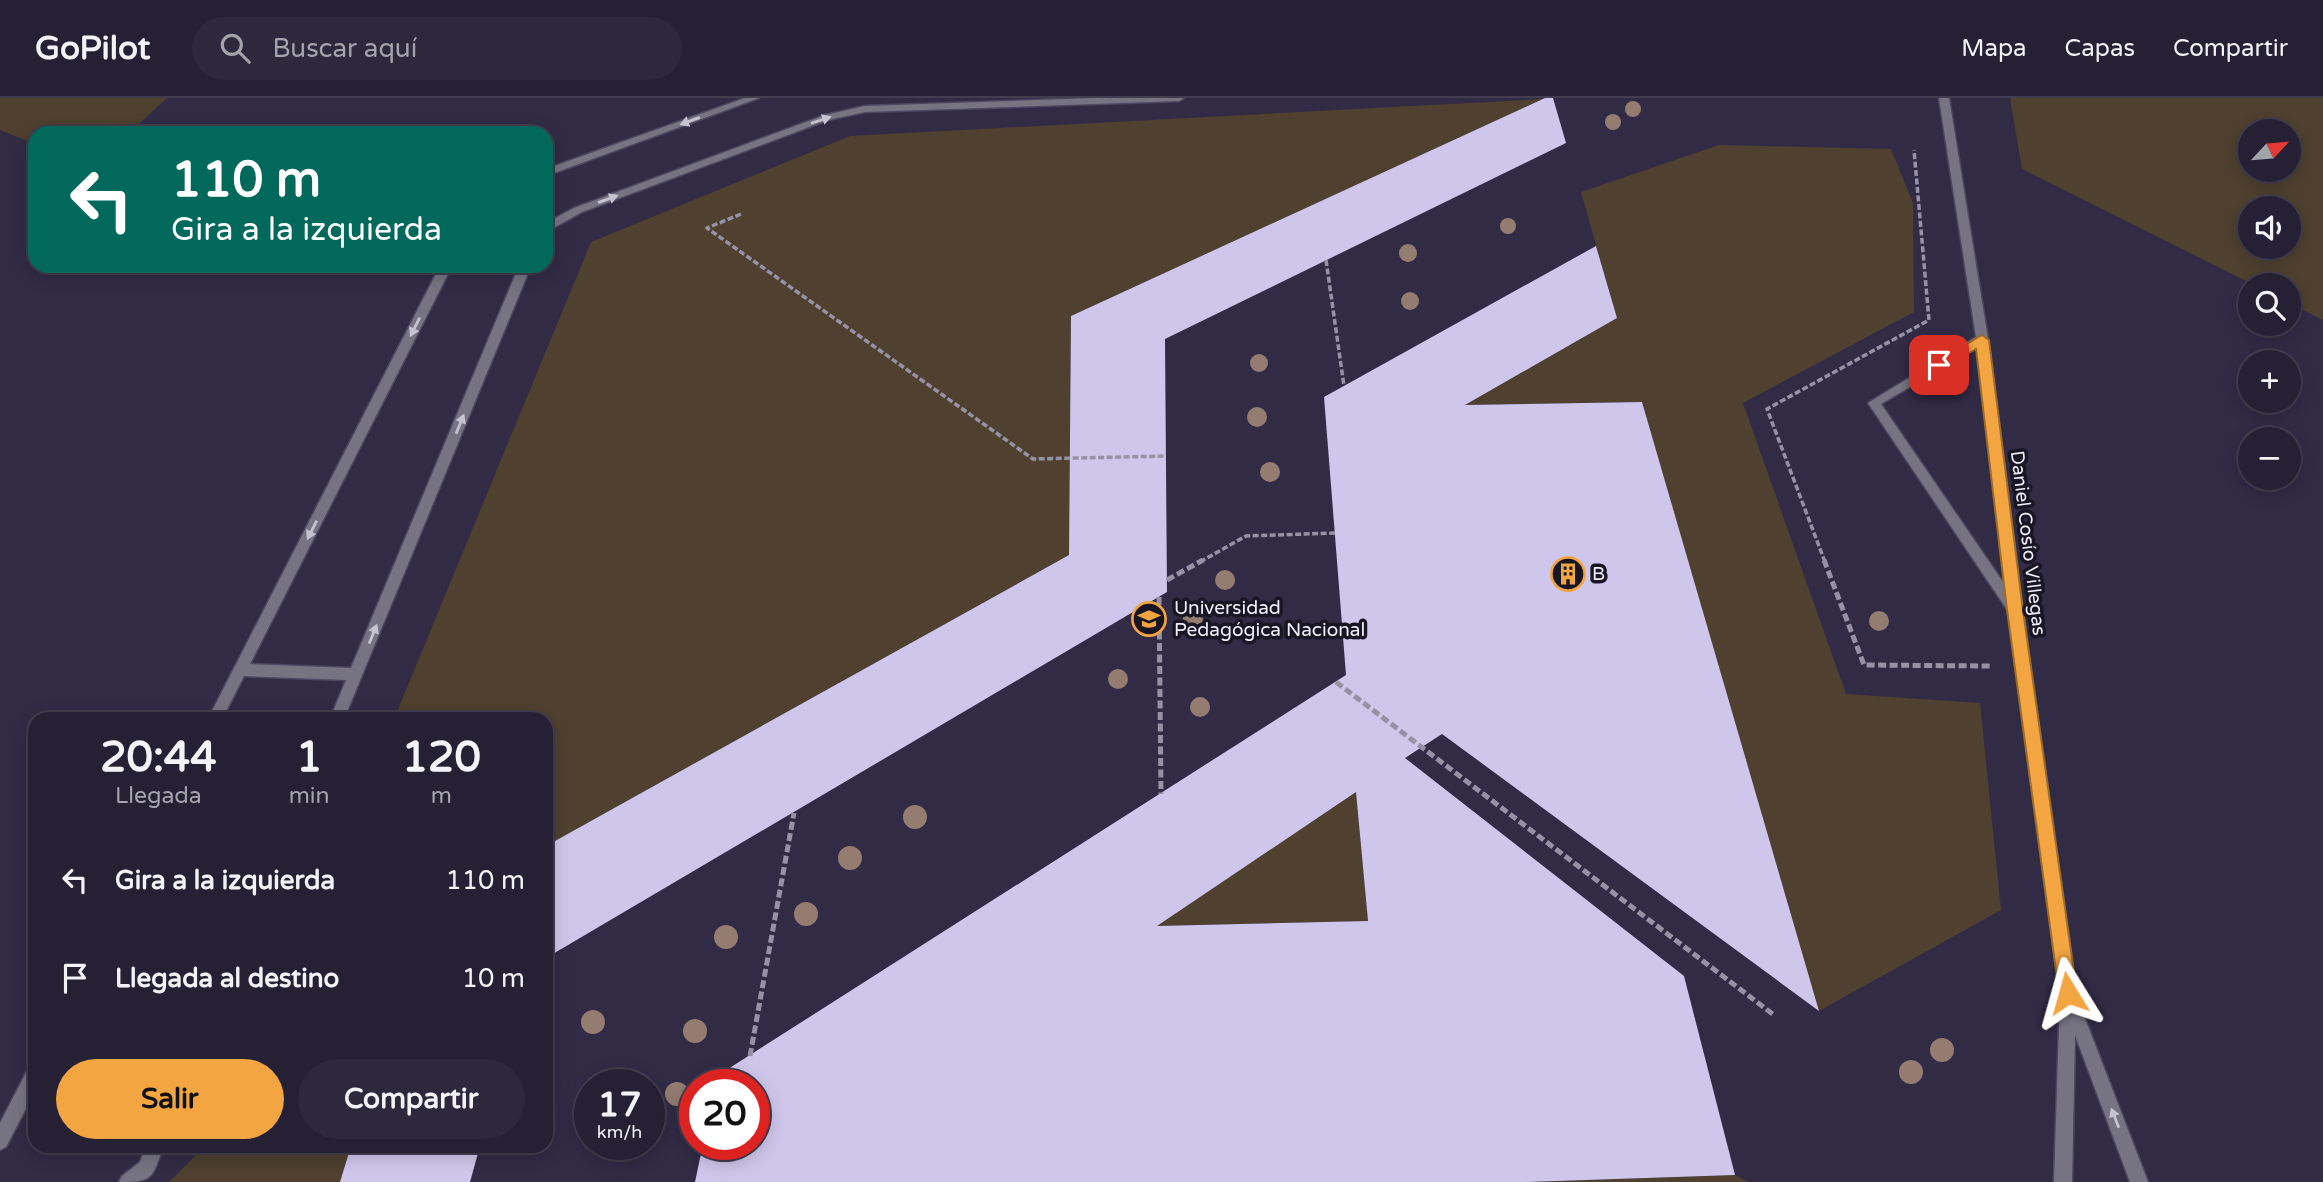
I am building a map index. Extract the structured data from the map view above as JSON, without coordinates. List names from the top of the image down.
{
  "streets": {
    "lane": ["Daniel Cosío Villegas"]
  },
  "places": {
    "building": ["B"],
    "school or university": ["Universidad Pedagógica Nacional"]
  },
  "north": "top right",
  "page": {
    "header": "GoPilot",
    "search": "Buscar aquí",
    "nav": ["Mapa", "Capas", "Compartir"],
    "map_buttons": ["+", "−"],
    "turn": ["110 m", "Gira a la izquierda"],
    "eta": [
      "20:44",
      "Llegada",
      "1",
      "min",
      "120",
      "m"
    ],
    "list": [
      {
        "name": "Gira a la izquierda",
        "value": "110 m"
      },
      {
        "name": "Llegada al destino",
        "value": "10 m"
      }
    ],
    "buttons": ["Salir", "Compartir"],
    "speed": "17 km/h",
    "limit": "20"
  }
}
